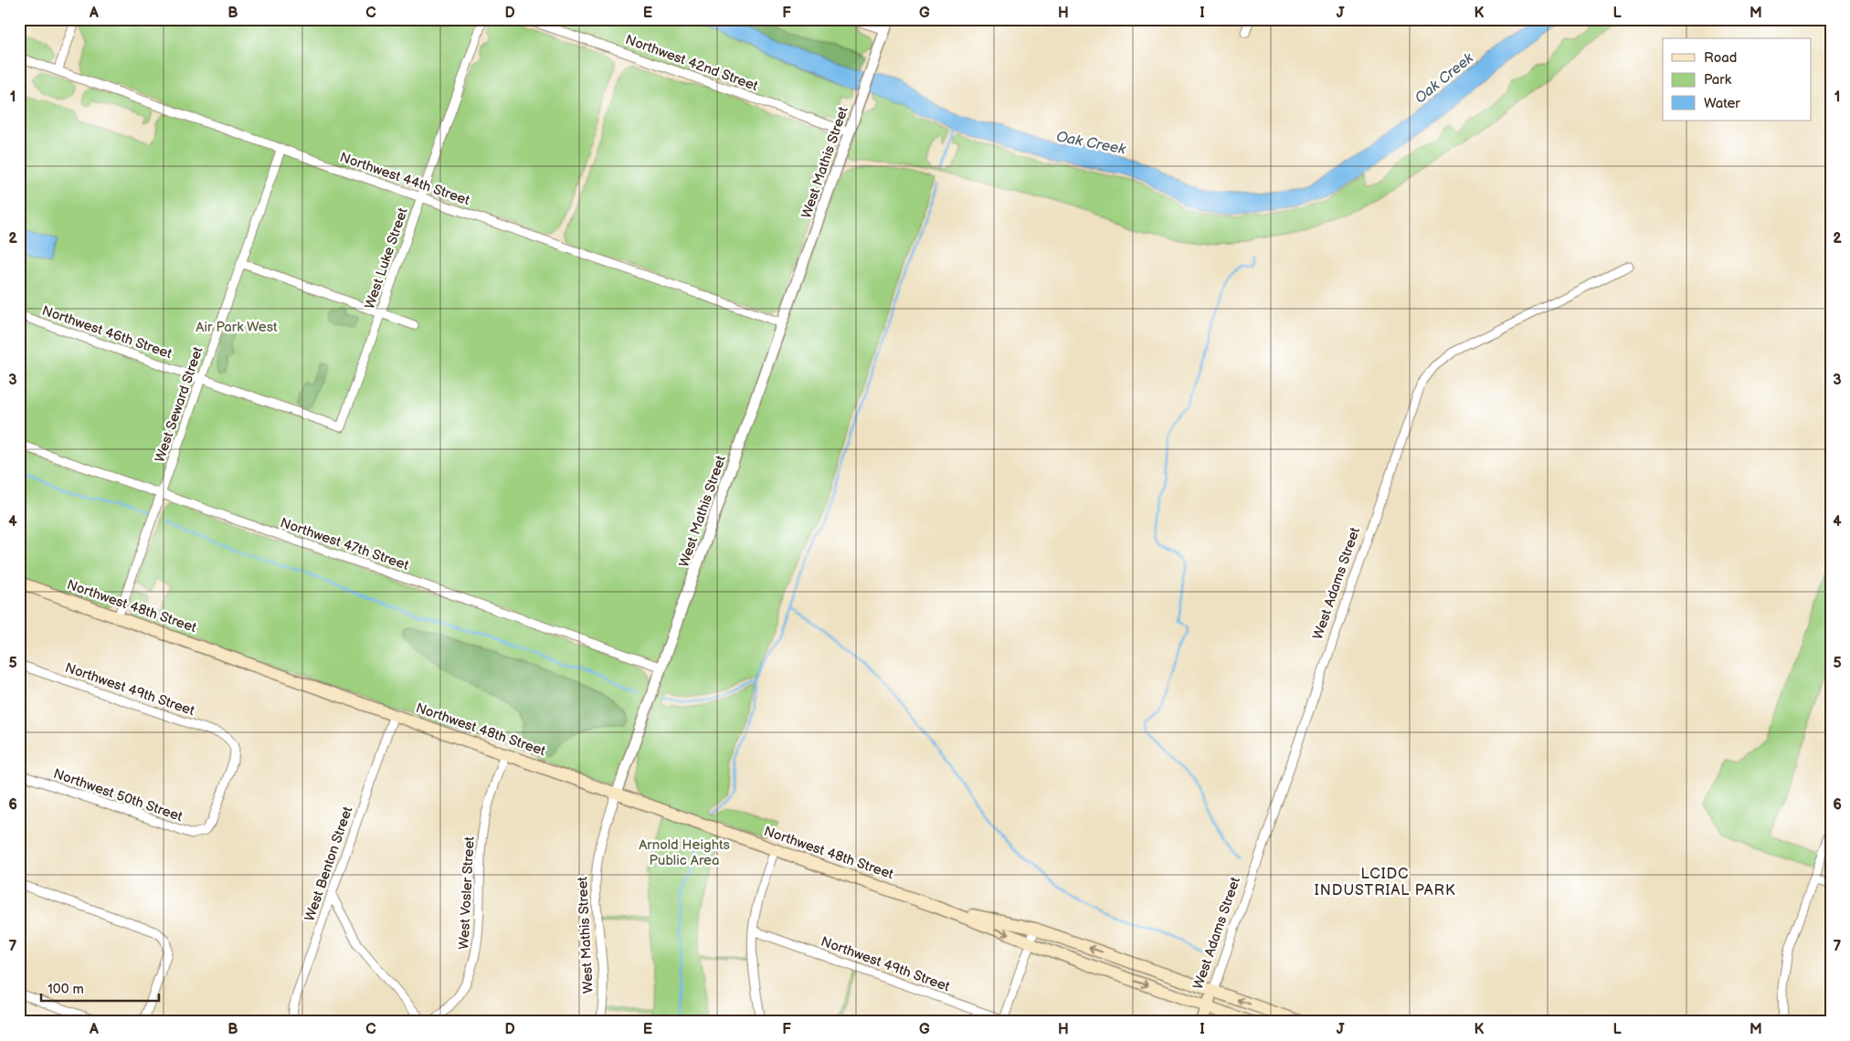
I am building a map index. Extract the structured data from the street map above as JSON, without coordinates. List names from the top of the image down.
{
  "streets": {
    "main road": ["West Adams Street", "Northwest 48th Street"],
    "street": [
      "Northwest 42nd Street",
      "West Mathis Street",
      "Northwest 44th Street",
      "West Luke Street",
      "Northwest 46th Street",
      "West Seward Street",
      "Northwest 47th Street",
      "Northwest 49th Street",
      "Northwest 50th Street",
      "West Benton Street",
      "West Vosler Street"
    ]
  },
  "crossings": [
    ["Northwest 42nd Street", "West Mathis Street"],
    ["West Mathis Street", "Northwest 44th Street"],
    ["West Mathis Street", "Northwest 47th Street"],
    ["West Mathis Street", "Northwest 48th Street"],
    ["Northwest 44th Street", "West Luke Street"],
    ["Northwest 44th Street", "West Seward Street"],
    ["West Luke Street", "Northwest 46th Street"],
    ["Northwest 46th Street", "West Seward Street"],
    ["West Seward Street", "Northwest 47th Street"],
    ["West Seward Street", "Northwest 48th Street"],
    ["West Adams Street", "Northwest 48th Street"],
    ["Northwest 48th Street", "West Benton Street"],
    ["Northwest 48th Street", "West Vosler Street"],
    ["Northwest 49th Street", "Northwest 50th Street"]
  ],
  "districts": ["LCIDC INDUSTRIAL PARK"],
  "water": ["Oak Creek"],
  "parks": ["Air Park West", "Arnold Heights Public Area"],
  "legend": ["Road", "Park", "Water"],
  "scale_bar": "100 m",
  "grid": {
    "columns": [
      "A",
      "B",
      "C",
      "D",
      "E",
      "F",
      "G",
      "H",
      "I",
      "J",
      "K",
      "L",
      "M"
    ],
    "rows": [
      "1",
      "2",
      "3",
      "4",
      "5",
      "6",
      "7"
    ]
  }
}
